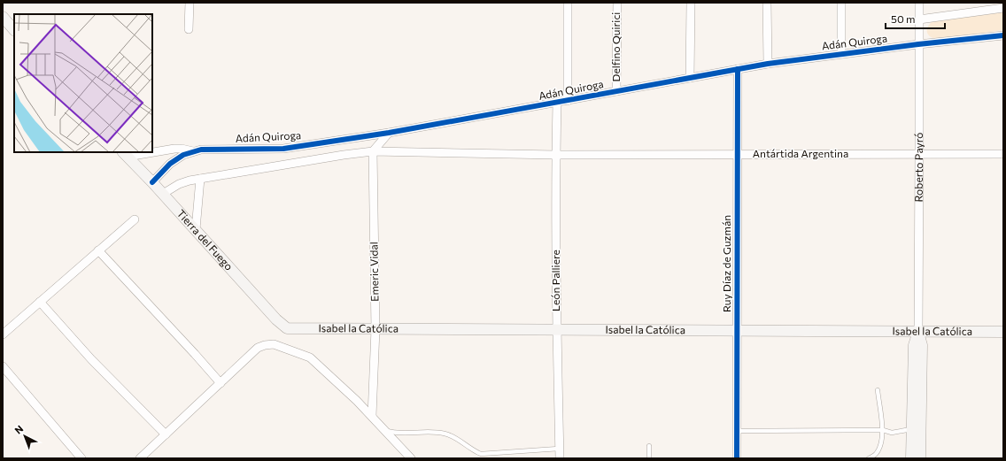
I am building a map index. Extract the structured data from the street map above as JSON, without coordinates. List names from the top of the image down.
{
  "streets": {
    "main road": ["Roberto Payró", "Tierra del Fuego", "Isabel la Católica"],
    "street": [
      "Adán Quiroga",
      "Delfino Quirici",
      "Antártida Argentina",
      "Ruy Díaz de Guzmán",
      "Emeric Vidal",
      "León Palliere"
    ]
  },
  "crossings": [
    ["Adán Quiroga", "Delfino Quirici"],
    ["Adán Quiroga", "Roberto Payró"],
    ["Adán Quiroga", "Tierra del Fuego"],
    ["Adán Quiroga", "Ruy Díaz de Guzmán"],
    ["Adán Quiroga", "León Palliere"],
    ["Antártida Argentina", "Roberto Payró"],
    ["Antártida Argentina", "Ruy Díaz de Guzmán"],
    ["Antártida Argentina", "León Palliere"],
    ["Roberto Payró", "Isabel la Católica"],
    ["Tierra del Fuego", "Isabel la Católica"],
    ["Ruy Díaz de Guzmán", "Isabel la Católica"],
    ["Emeric Vidal", "Isabel la Católica"],
    ["León Palliere", "Isabel la Católica"]
  ],
  "scale_bar": "50 m",
  "north": "top left"
}
